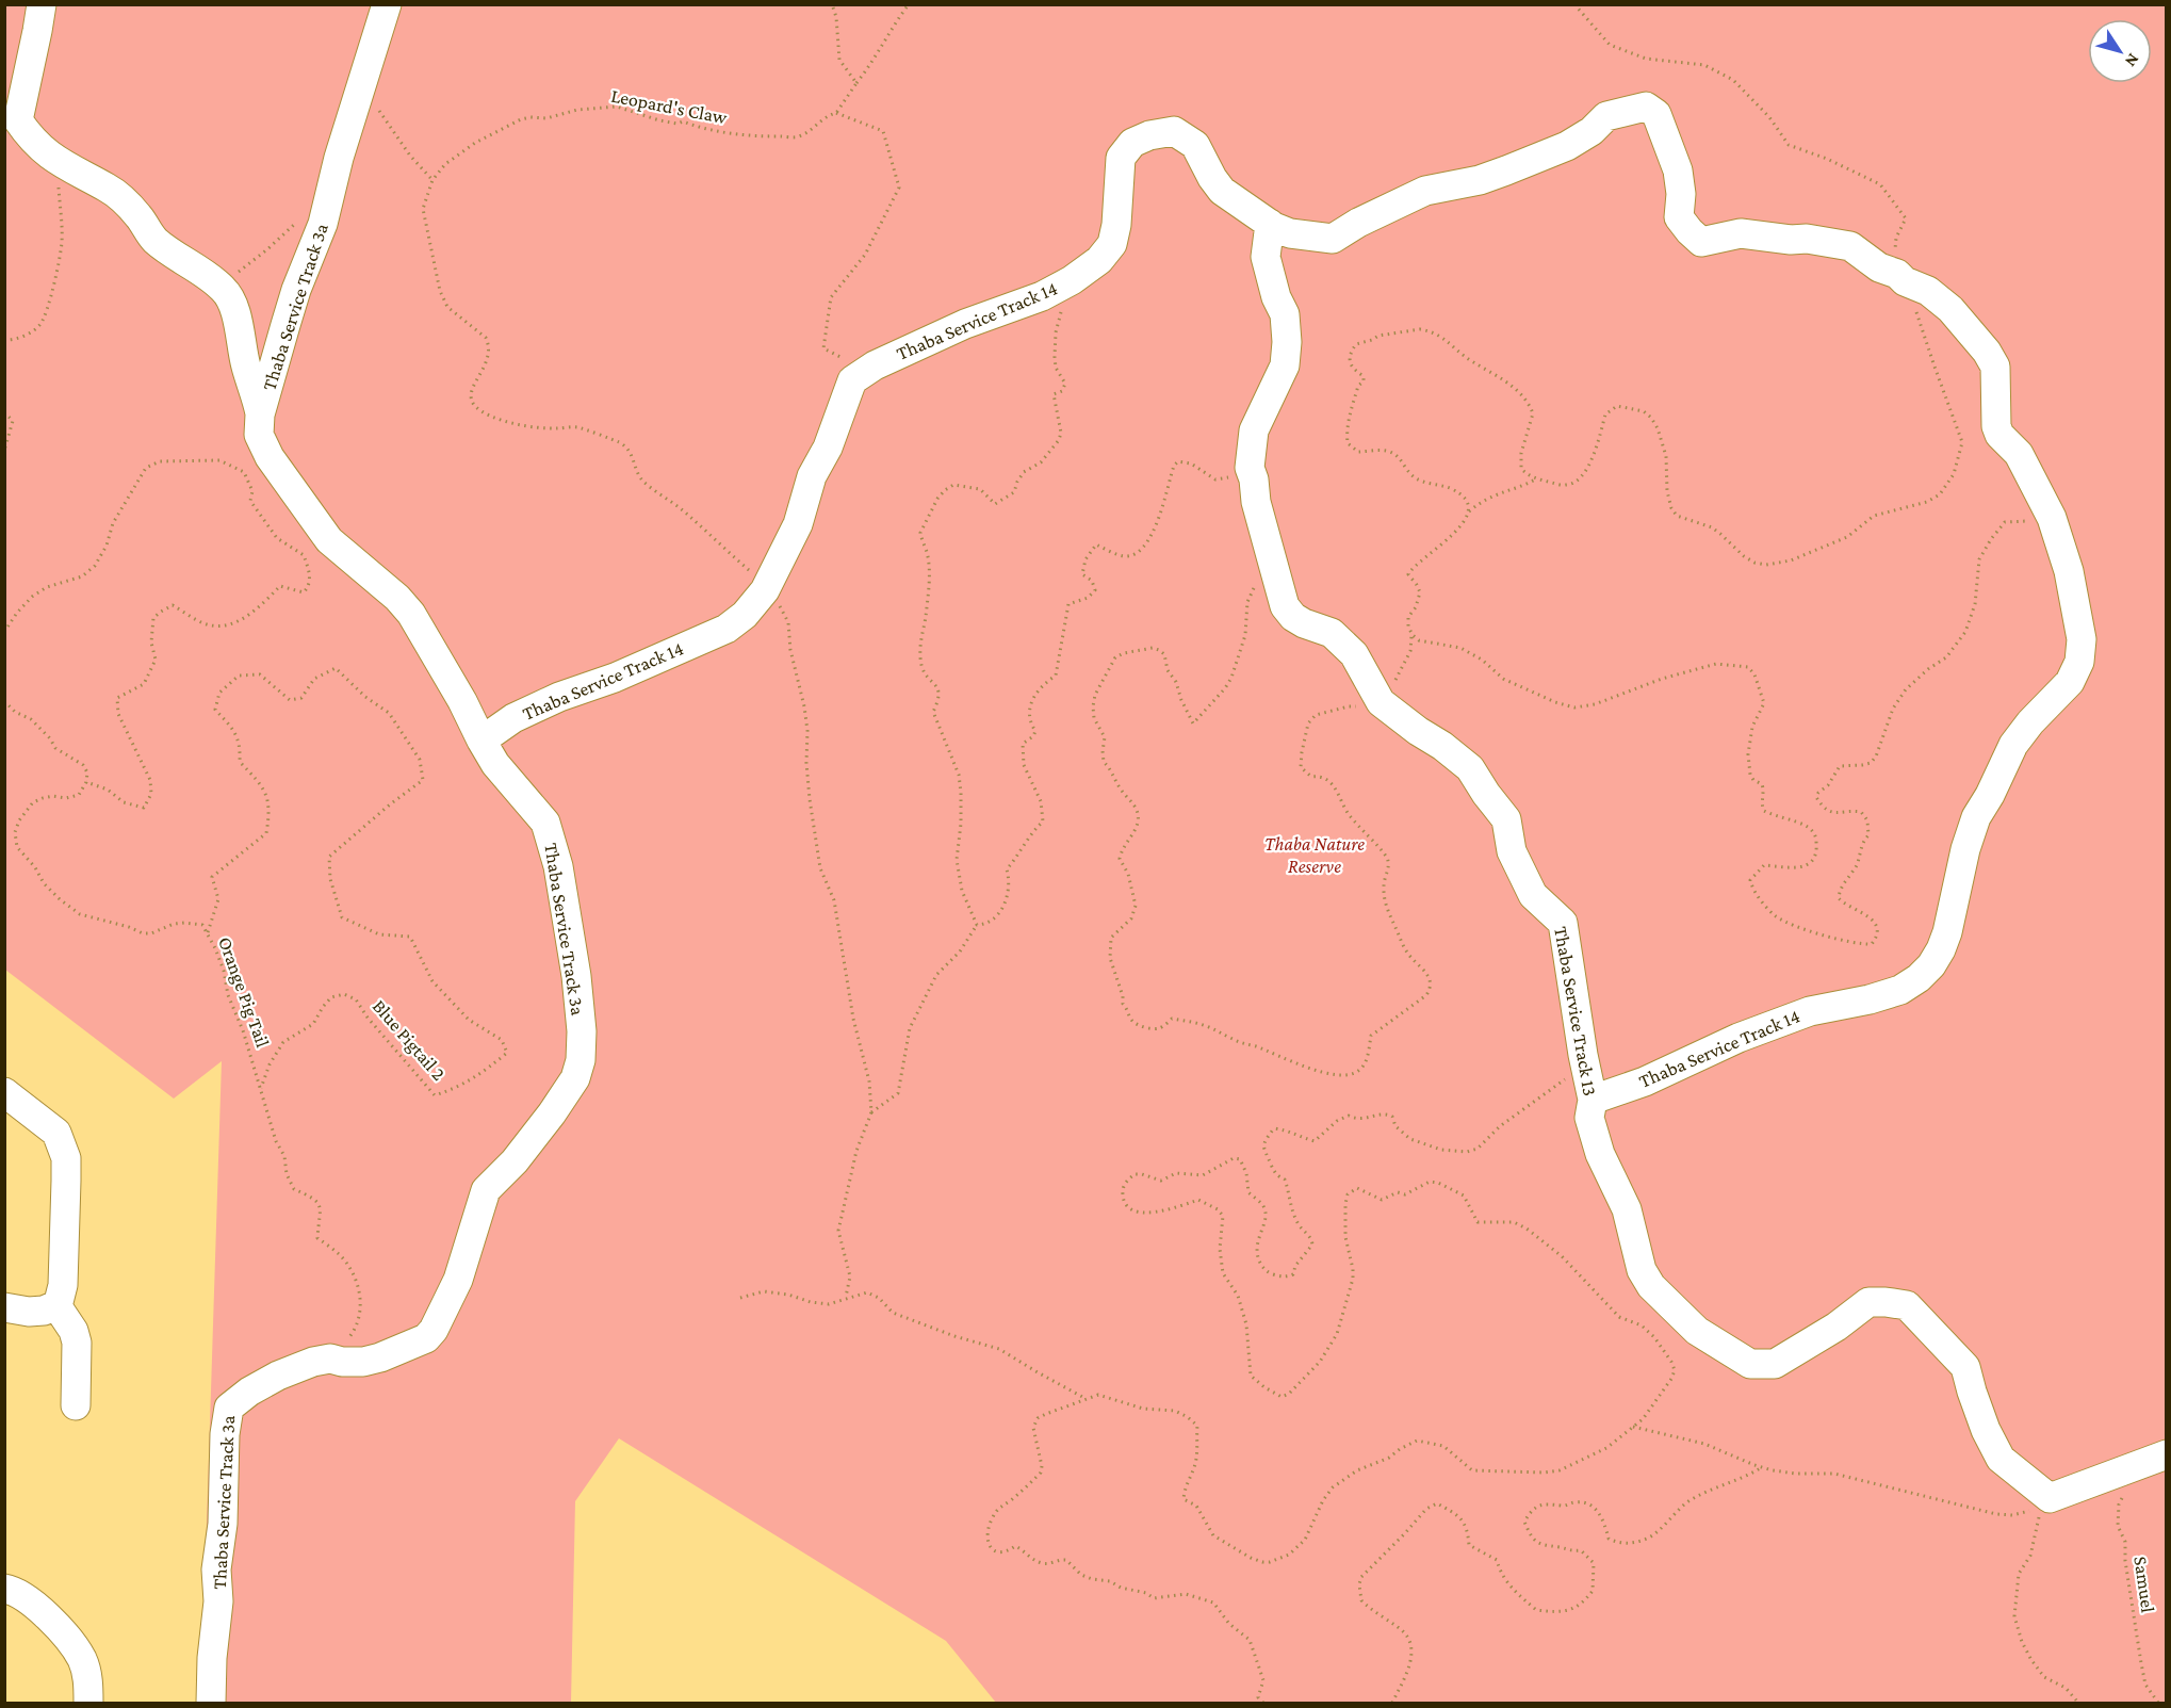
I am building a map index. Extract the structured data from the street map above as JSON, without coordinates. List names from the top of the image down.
{
  "streets": {
    "street": ["Thaba Service Track 3a", "Thaba Service Track 14", "Thaba Service Track 13"],
    "path": [
      "Leopard's Claw",
      "Orange Pig Tail",
      "Blue Pigtail 2",
      "Samuel"
    ]
  },
  "crossings": [
    ["Leopard's Claw", "Thaba Service Track 14"],
    ["Thaba Service Track 3a", "Thaba Service Track 14"],
    ["Thaba Service Track 3a", "Orange Pig Tail"],
    ["Thaba Service Track 14", "Thaba Service Track 13"],
    ["Orange Pig Tail", "Blue Pigtail 2"]
  ],
  "parks": ["Thaba Nature Reserve"],
  "north": "bottom right"
}
